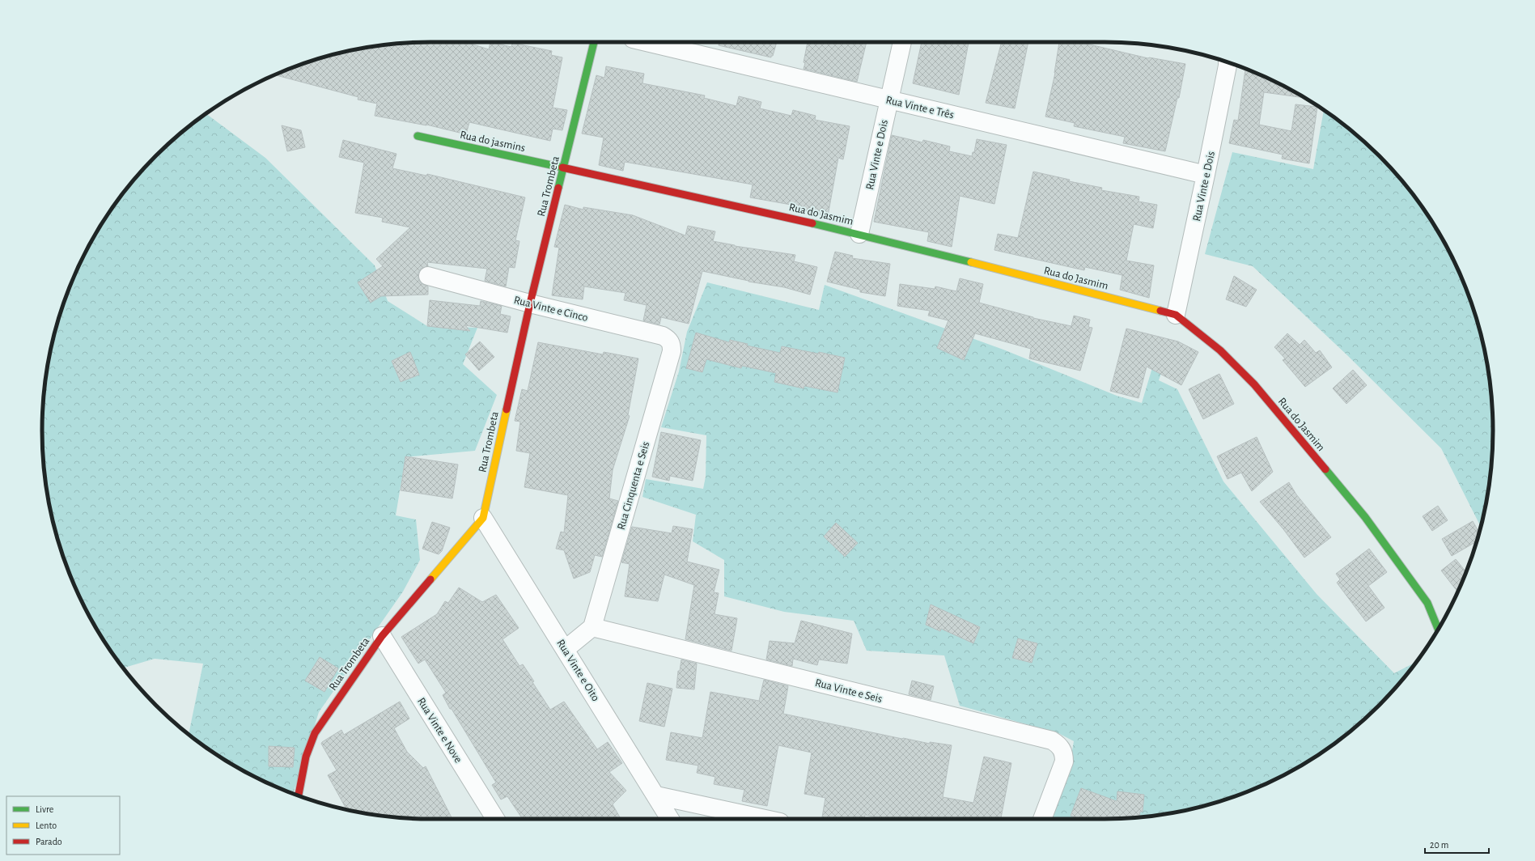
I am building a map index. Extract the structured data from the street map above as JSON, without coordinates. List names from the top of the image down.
{
  "streets": {
    "street": [
      "Rua Vinte e Três",
      "Rua do jasmins",
      "Rua Vinte e Dois",
      "Rua Trombeta",
      "Rua do Jasmim",
      "Rua Vinte e Cinco",
      "Rua Cinquenta e Seis",
      "Rua Vinte e Oito",
      "Rua Vinte e Seis",
      "Rua Vinte e Nove"
    ]
  },
  "crossings": [
    ["Rua Vinte e Três", "Rua Vinte e Dois"],
    ["Rua do jasmins", "Rua Trombeta"],
    ["Rua do jasmins", "Rua do Jasmim"],
    ["Rua Vinte e Dois", "Rua do Jasmim"],
    ["Rua Trombeta", "Rua do Jasmim"],
    ["Rua Trombeta", "Rua Vinte e Cinco"],
    ["Rua Trombeta", "Rua Vinte e Oito"],
    ["Rua Trombeta", "Rua Vinte e Nove"],
    ["Rua Vinte e Cinco", "Rua Cinquenta e Seis"],
    ["Rua Cinquenta e Seis", "Rua Vinte e Seis"]
  ],
  "legend": ["Livre", "Lento", "Parado"],
  "scale_bar": "20 m"
}
